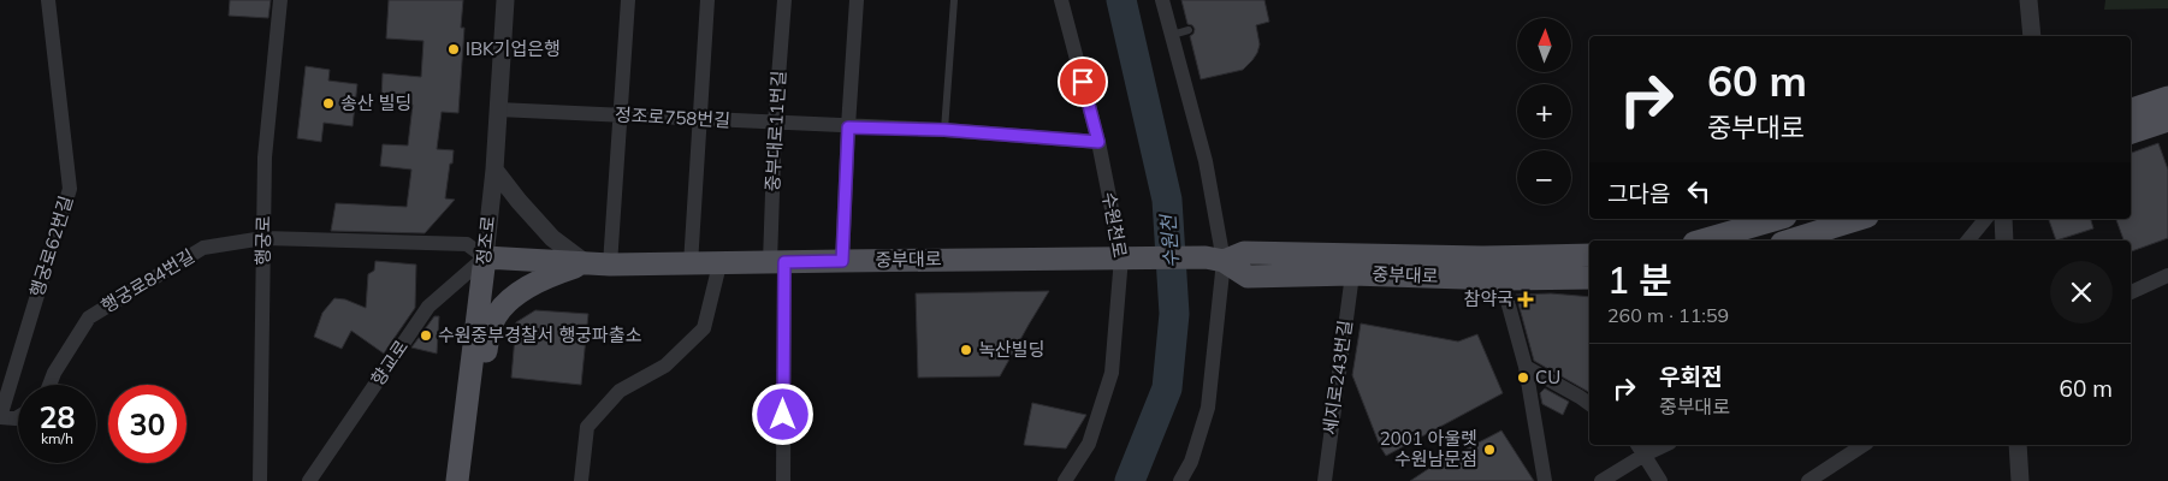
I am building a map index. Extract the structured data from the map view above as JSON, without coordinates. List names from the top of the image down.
{
  "streets": {
    "main road": ["정조로", "중부대로"],
    "street": [
      "정조로758번길",
      "중부대로11번길",
      "수원천로",
      "행궁로",
      "행궁로62번길",
      "행궁로84번길",
      "향교로",
      "세지로243번길"
    ]
  },
  "crossings": [
    ["정조로758번길", "중부대로11번길"],
    ["정조로758번길", "수원천로"],
    ["정조로758번길", "정조로"],
    ["중부대로11번길", "중부대로"],
    ["수원천로", "중부대로"],
    ["행궁로", "행궁로84번길"],
    ["정조로", "중부대로"],
    ["정조로", "행궁로84번길"],
    ["정조로", "향교로"],
    ["중부대로", "행궁로84번길"],
    ["중부대로", "향교로"],
    ["중부대로", "세지로243번길"],
    ["행궁로84번길", "향교로"]
  ],
  "water": ["수원천"],
  "places": {
    "other": [
      "IBK기업은행",
      "송산 빌딩",
      "수원중부경찰서 행궁파출소",
      "녹산빌딩",
      "CU",
      "2001 아울렛 수원남문점"
    ],
    "health": ["참약국"]
  },
  "north": "top",
  "page": {
    "map_buttons": ["+", "−"],
    "turn": ["60 m", "중부대로"],
    "then": "그다음",
    "heading": ["1 분", "260 m · 11:59"],
    "list": [
      {
        "name": "우회전",
        "note": "중부대로",
        "value": "60 m"
      }
    ],
    "speed": "28 km/h",
    "limit": "30"
  }
}
